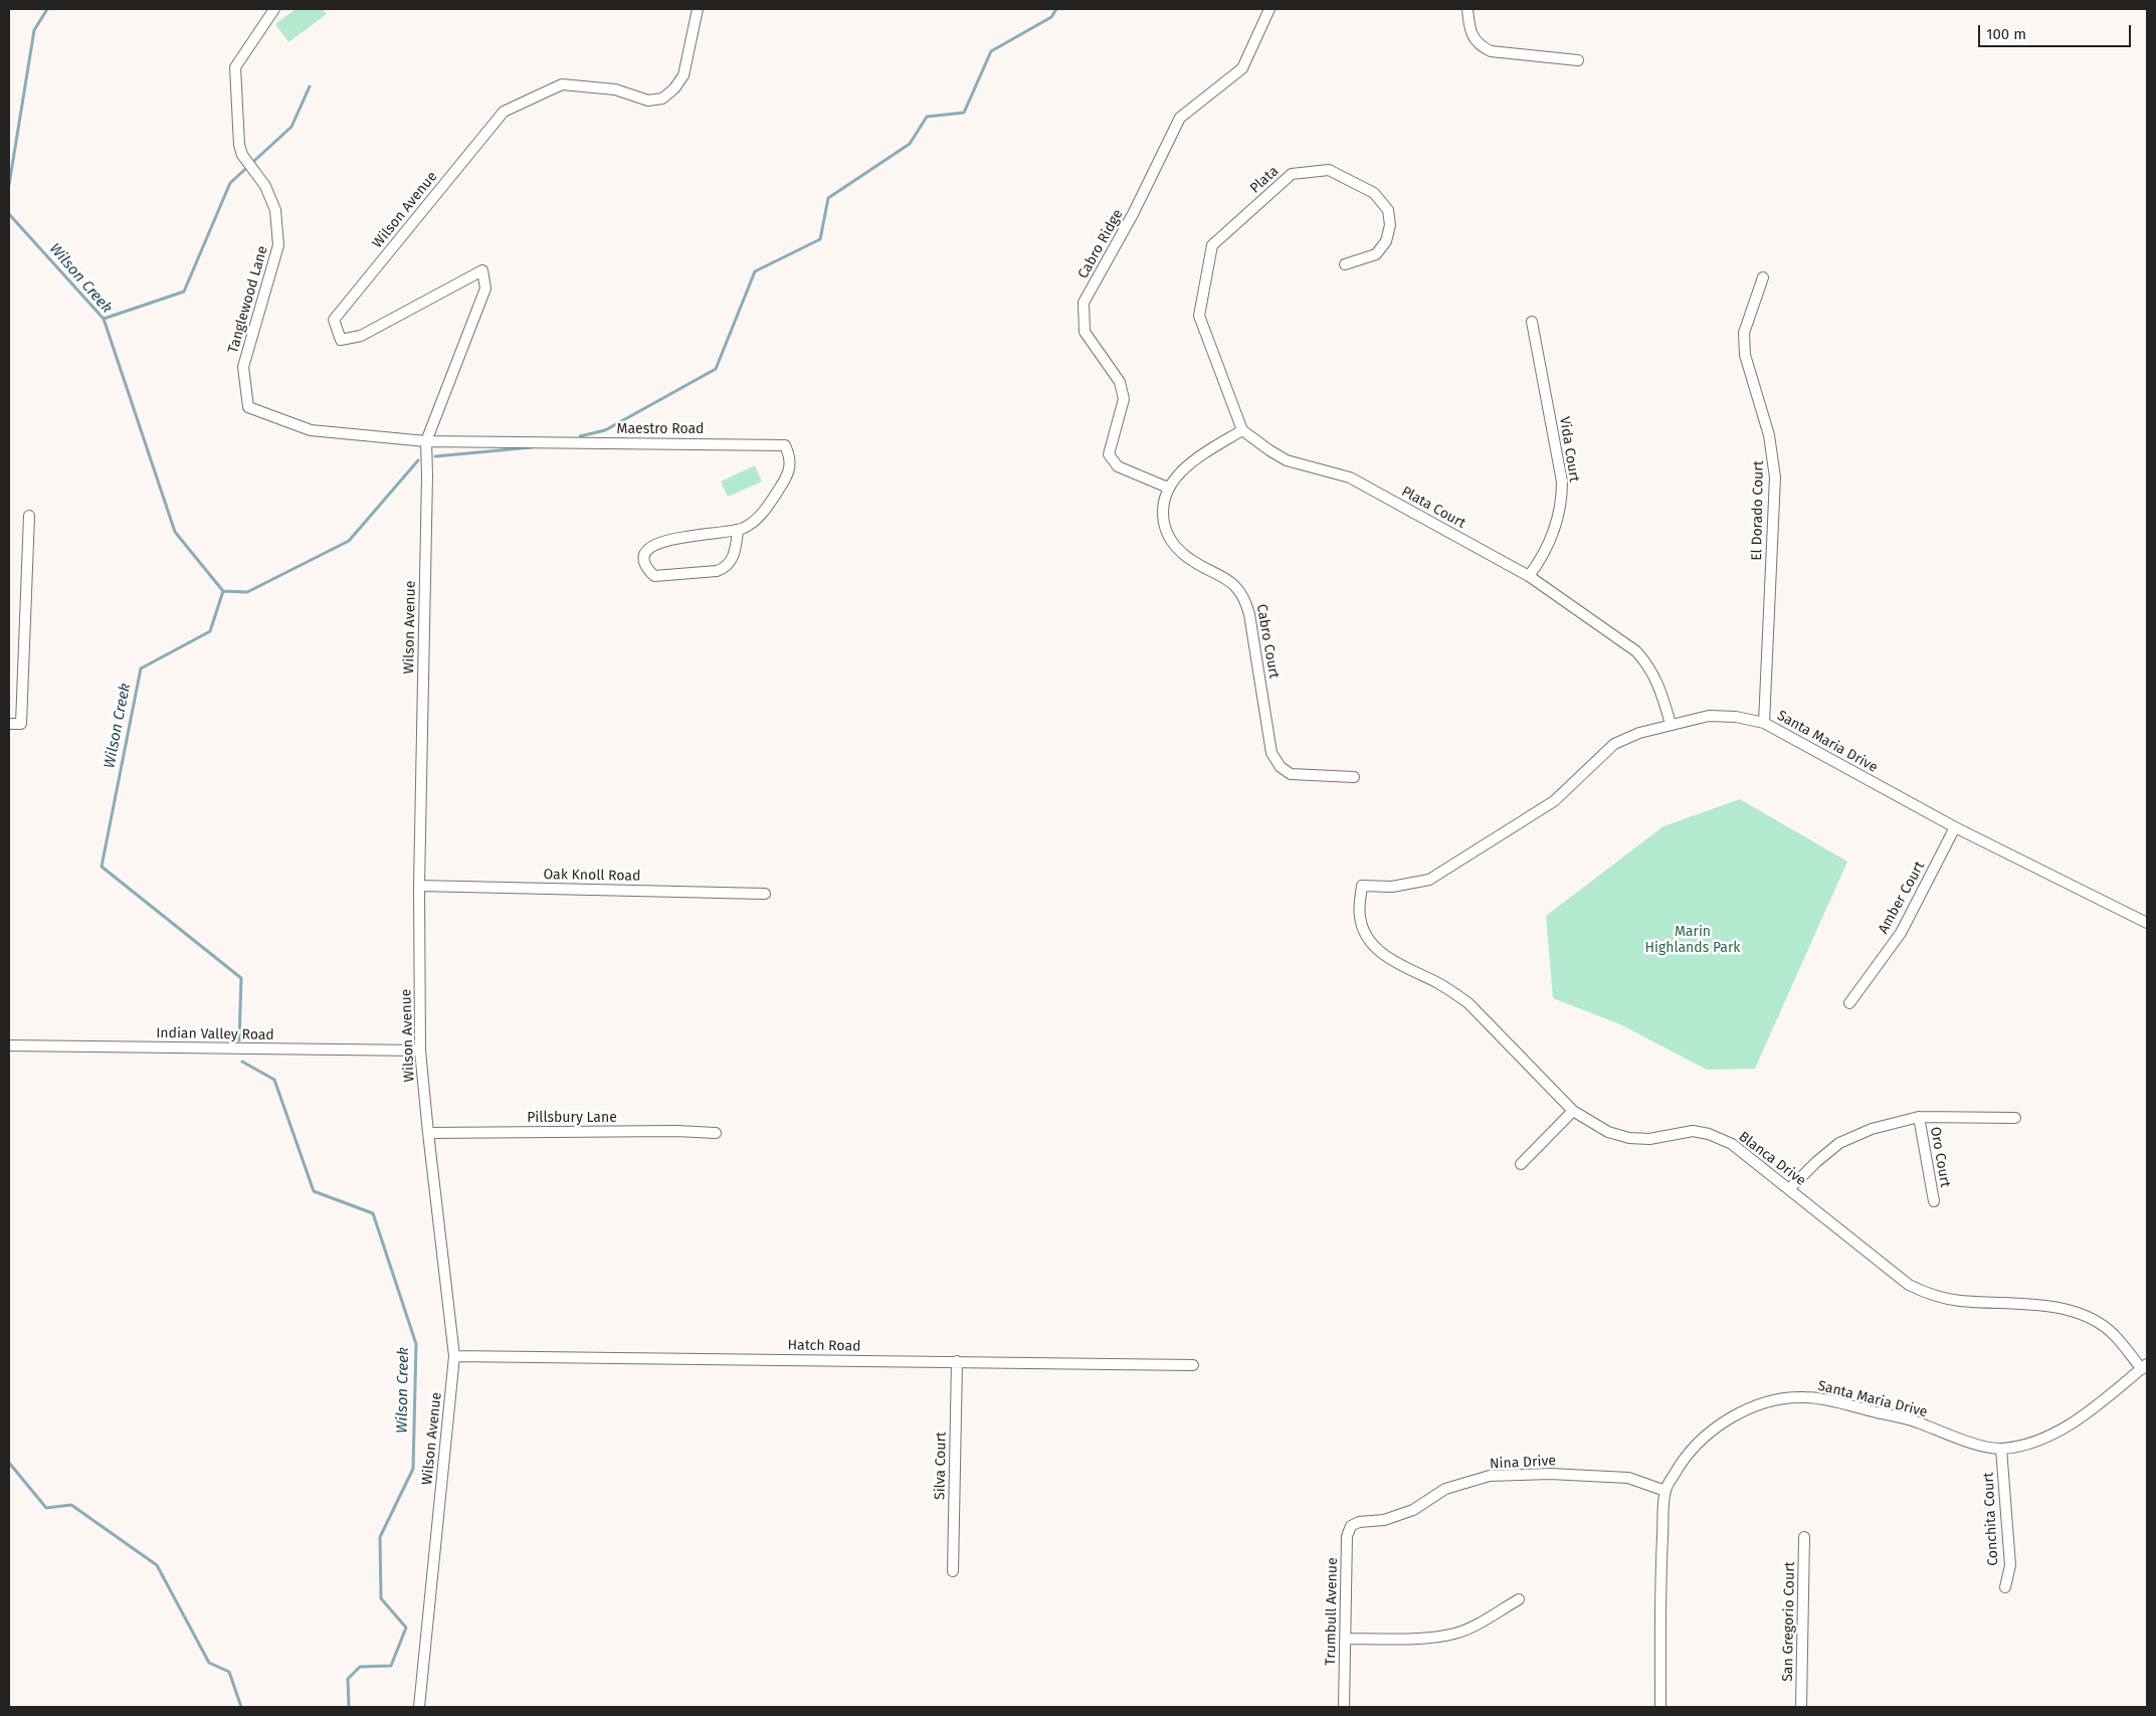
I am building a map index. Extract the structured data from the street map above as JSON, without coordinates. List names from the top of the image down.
{
  "streets": {
    "street": [
      "Plata",
      "Wilson Avenue",
      "Cabro Ridge",
      "Tanglewood Lane",
      "Maestro Road",
      "Vida Court",
      "Plata Court",
      "El Dorado Court",
      "Cabro Court",
      "Santa Maria Drive",
      "Oak Knoll Road",
      "Amber Court",
      "Indian Valley Road",
      "Pillsbury Lane",
      "Oro Court",
      "Blanca Drive",
      "Hatch Road",
      "Nina Drive",
      "Silva Court",
      "Conchita Court",
      "Trumbull Avenue",
      "San Gregorio Court"
    ]
  },
  "crossings": [
    ["Plata", "Plata Court"],
    ["Plata", "Cabro Court"],
    ["Wilson Avenue", "Tanglewood Lane"],
    ["Wilson Avenue", "Maestro Road"],
    ["Wilson Avenue", "Oak Knoll Road"],
    ["Wilson Avenue", "Indian Valley Road"],
    ["Wilson Avenue", "Pillsbury Lane"],
    ["Wilson Avenue", "Hatch Road"],
    ["Cabro Ridge", "Cabro Court"],
    ["Tanglewood Lane", "Maestro Road"],
    ["Vida Court", "Plata Court"],
    ["Plata Court", "Cabro Court"],
    ["Plata Court", "Santa Maria Drive"],
    ["El Dorado Court", "Santa Maria Drive"],
    ["Santa Maria Drive", "Amber Court"],
    ["Santa Maria Drive", "Blanca Drive"],
    ["Santa Maria Drive", "Nina Drive"],
    ["Santa Maria Drive", "Conchita Court"],
    ["Hatch Road", "Silva Court"],
    ["Nina Drive", "Trumbull Avenue"]
  ],
  "water": ["Wilson Creek"],
  "parks": ["Marin Highlands Park"],
  "scale_bar": "100 m"
}
